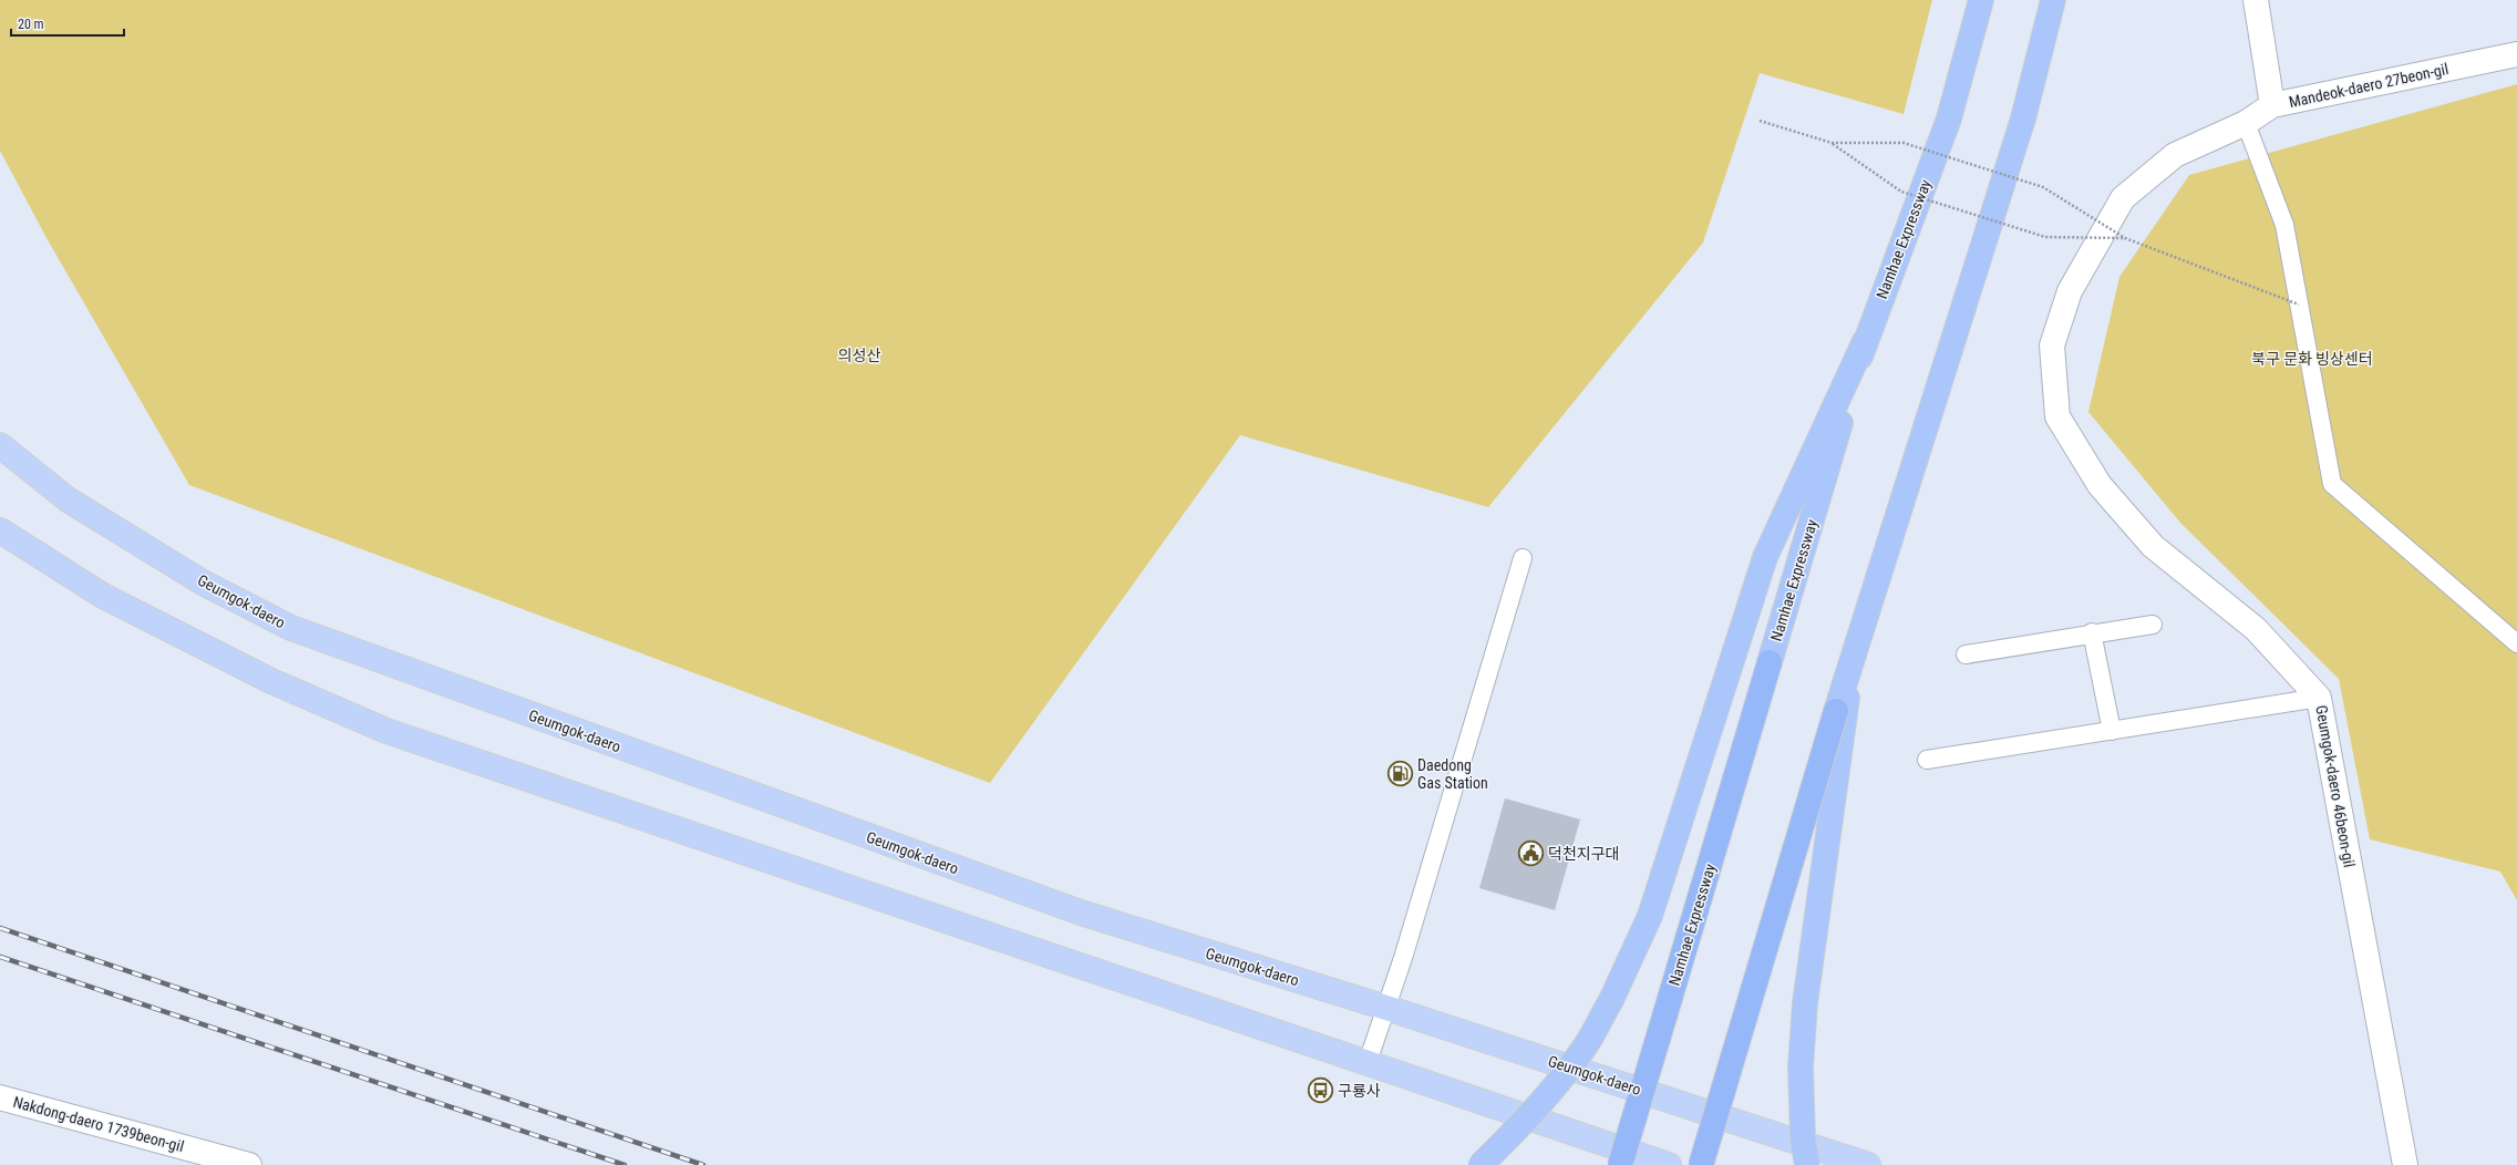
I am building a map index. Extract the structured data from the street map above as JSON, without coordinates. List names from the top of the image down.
{
  "streets": {
    "highway": ["Namhae Expressway"],
    "main road": ["Geumgok-daero"],
    "street": ["Mandeok-daero 27beon-gil", "Geumgok-daero 46beon-gil", "Nakdong-daero 1739beon-gil"]
  },
  "crossings": [
    ["Mandeok-daero 27beon-gil", "Geumgok-daero 46beon-gil"]
  ],
  "parks": ["의성산", "북구 문화 빙상센터"],
  "places": {
    "fuel station": ["Daedong Gas Station"],
    "public building": ["덕천지구대"],
    "bus stop": ["구룡사"]
  },
  "scale_bar": "20 m"
}
